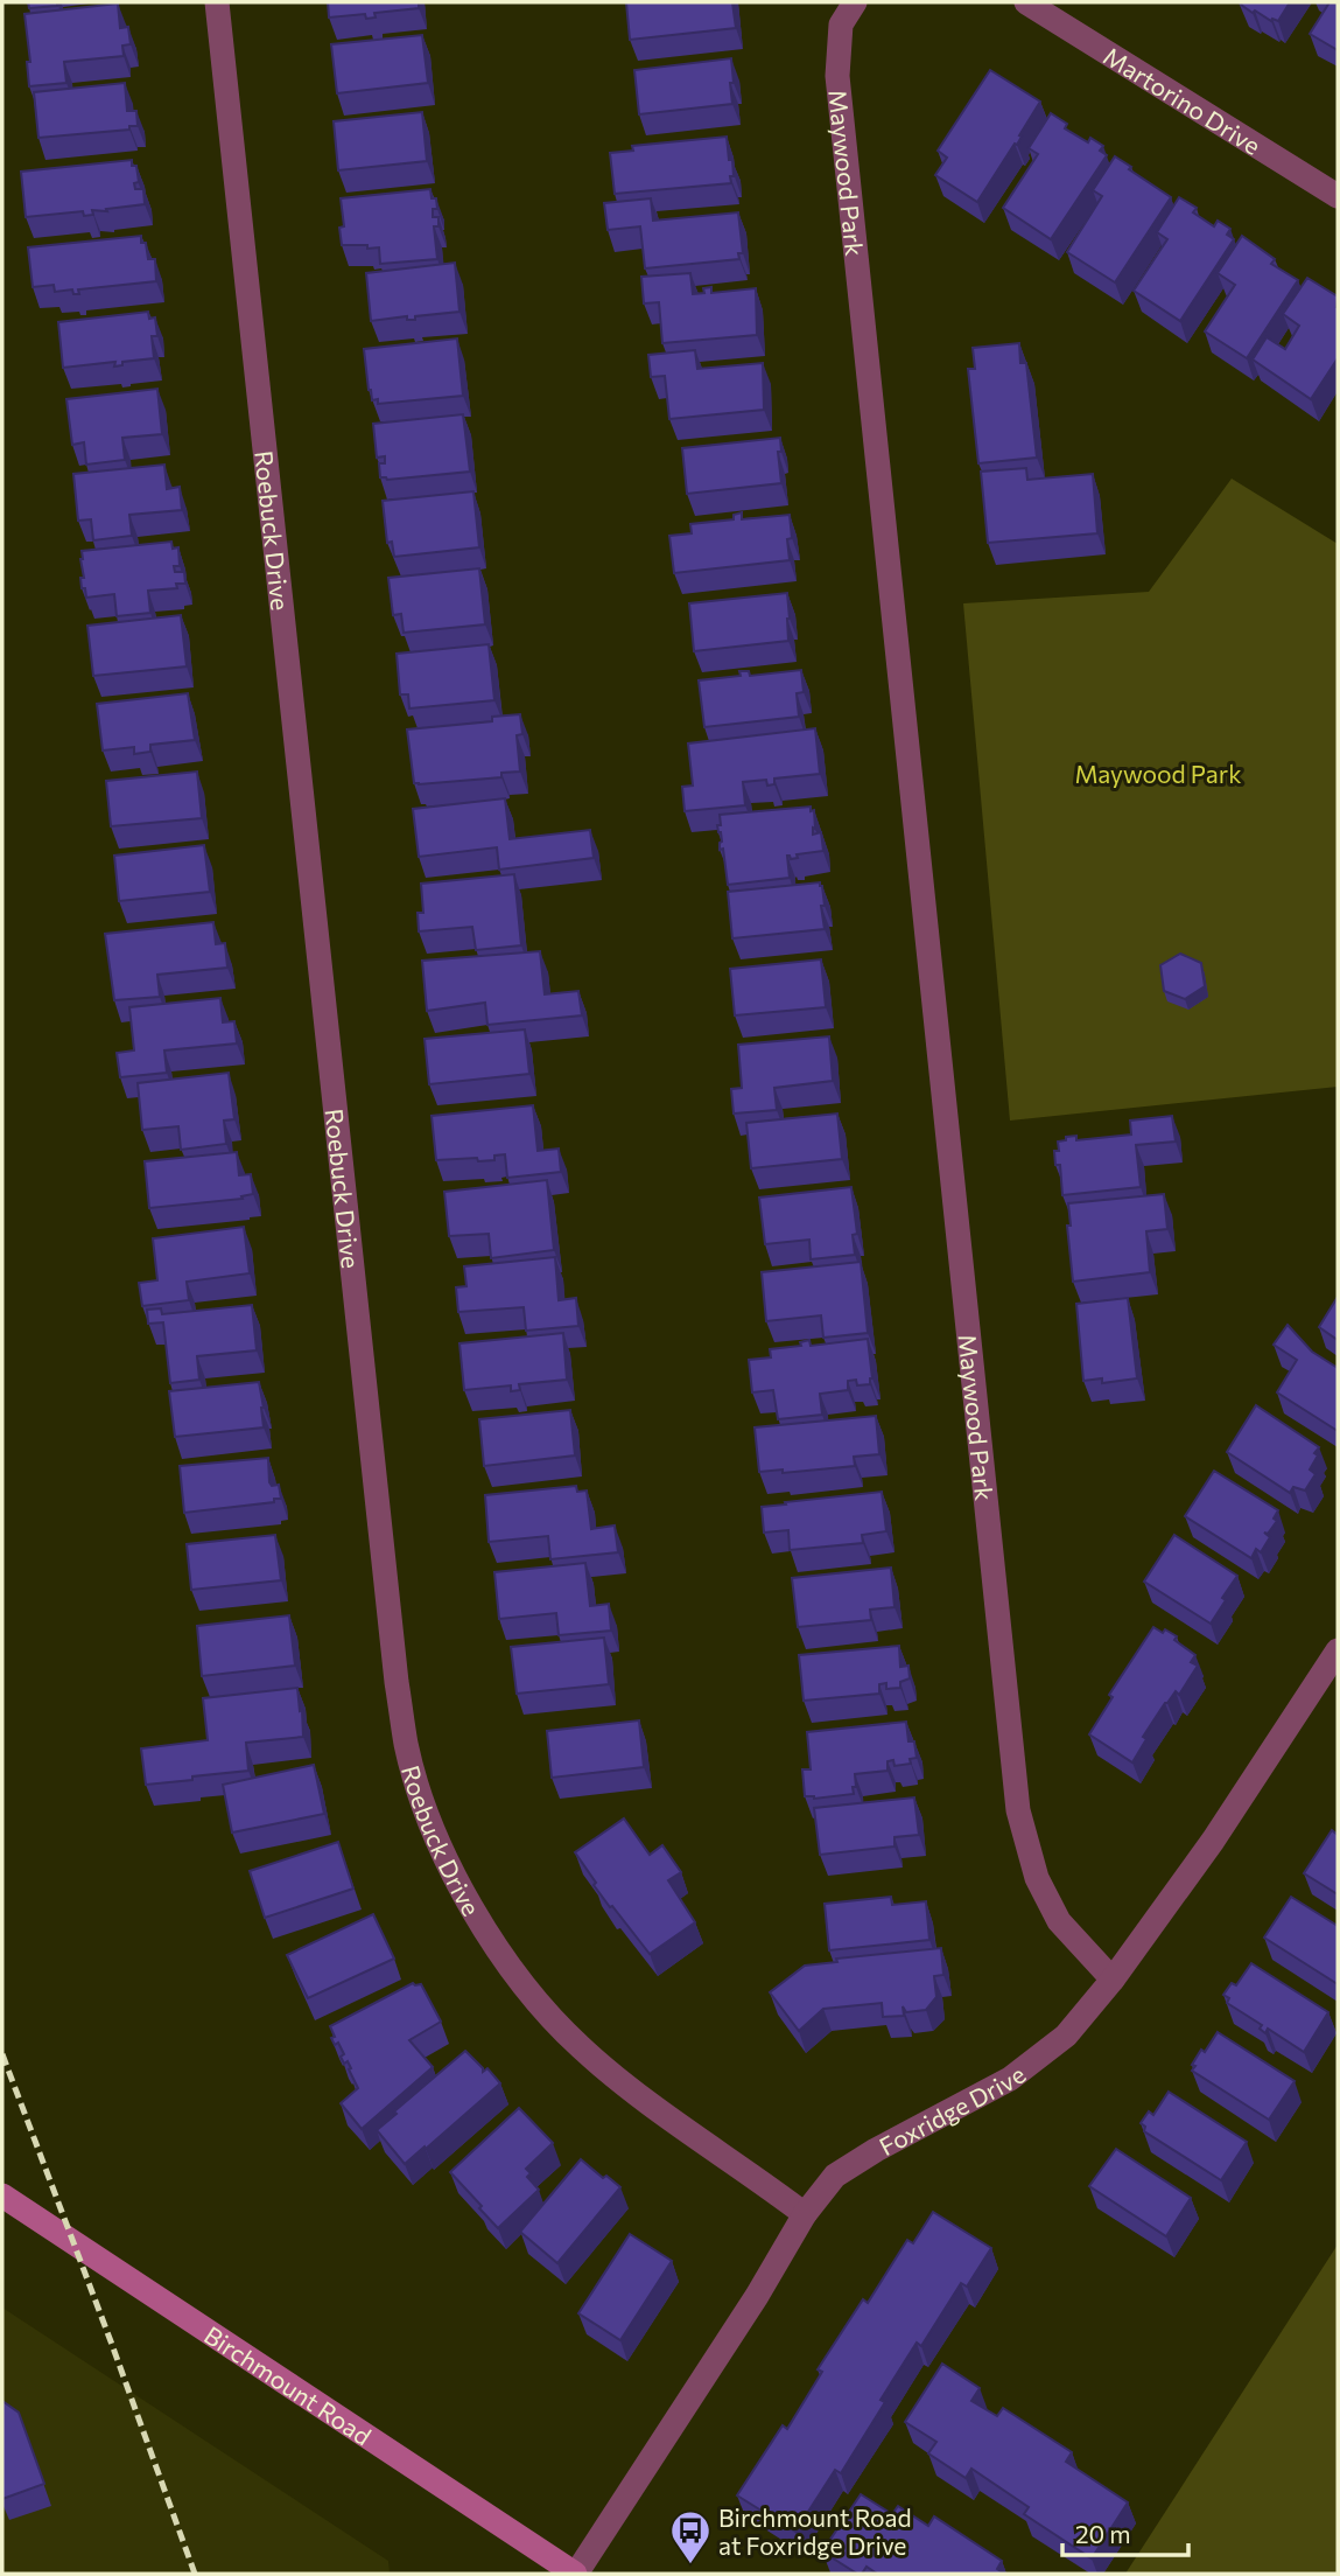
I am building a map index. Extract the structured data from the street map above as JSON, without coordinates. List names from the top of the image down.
{
  "streets": {
    "main road": ["Birchmount Road"],
    "street": [
      "Martorino Drive",
      "Maywood Park",
      "Roebuck Drive",
      "Foxridge Drive"
    ]
  },
  "crossings": [
    ["Maywood Park", "Foxridge Drive"],
    ["Roebuck Drive", "Foxridge Drive"],
    ["Foxridge Drive", "Birchmount Road"]
  ],
  "parks": ["Maywood Park"],
  "places": {
    "bus stop": ["Birchmount Road at Foxridge Drive"]
  },
  "scale_bar": "20 m"
}
